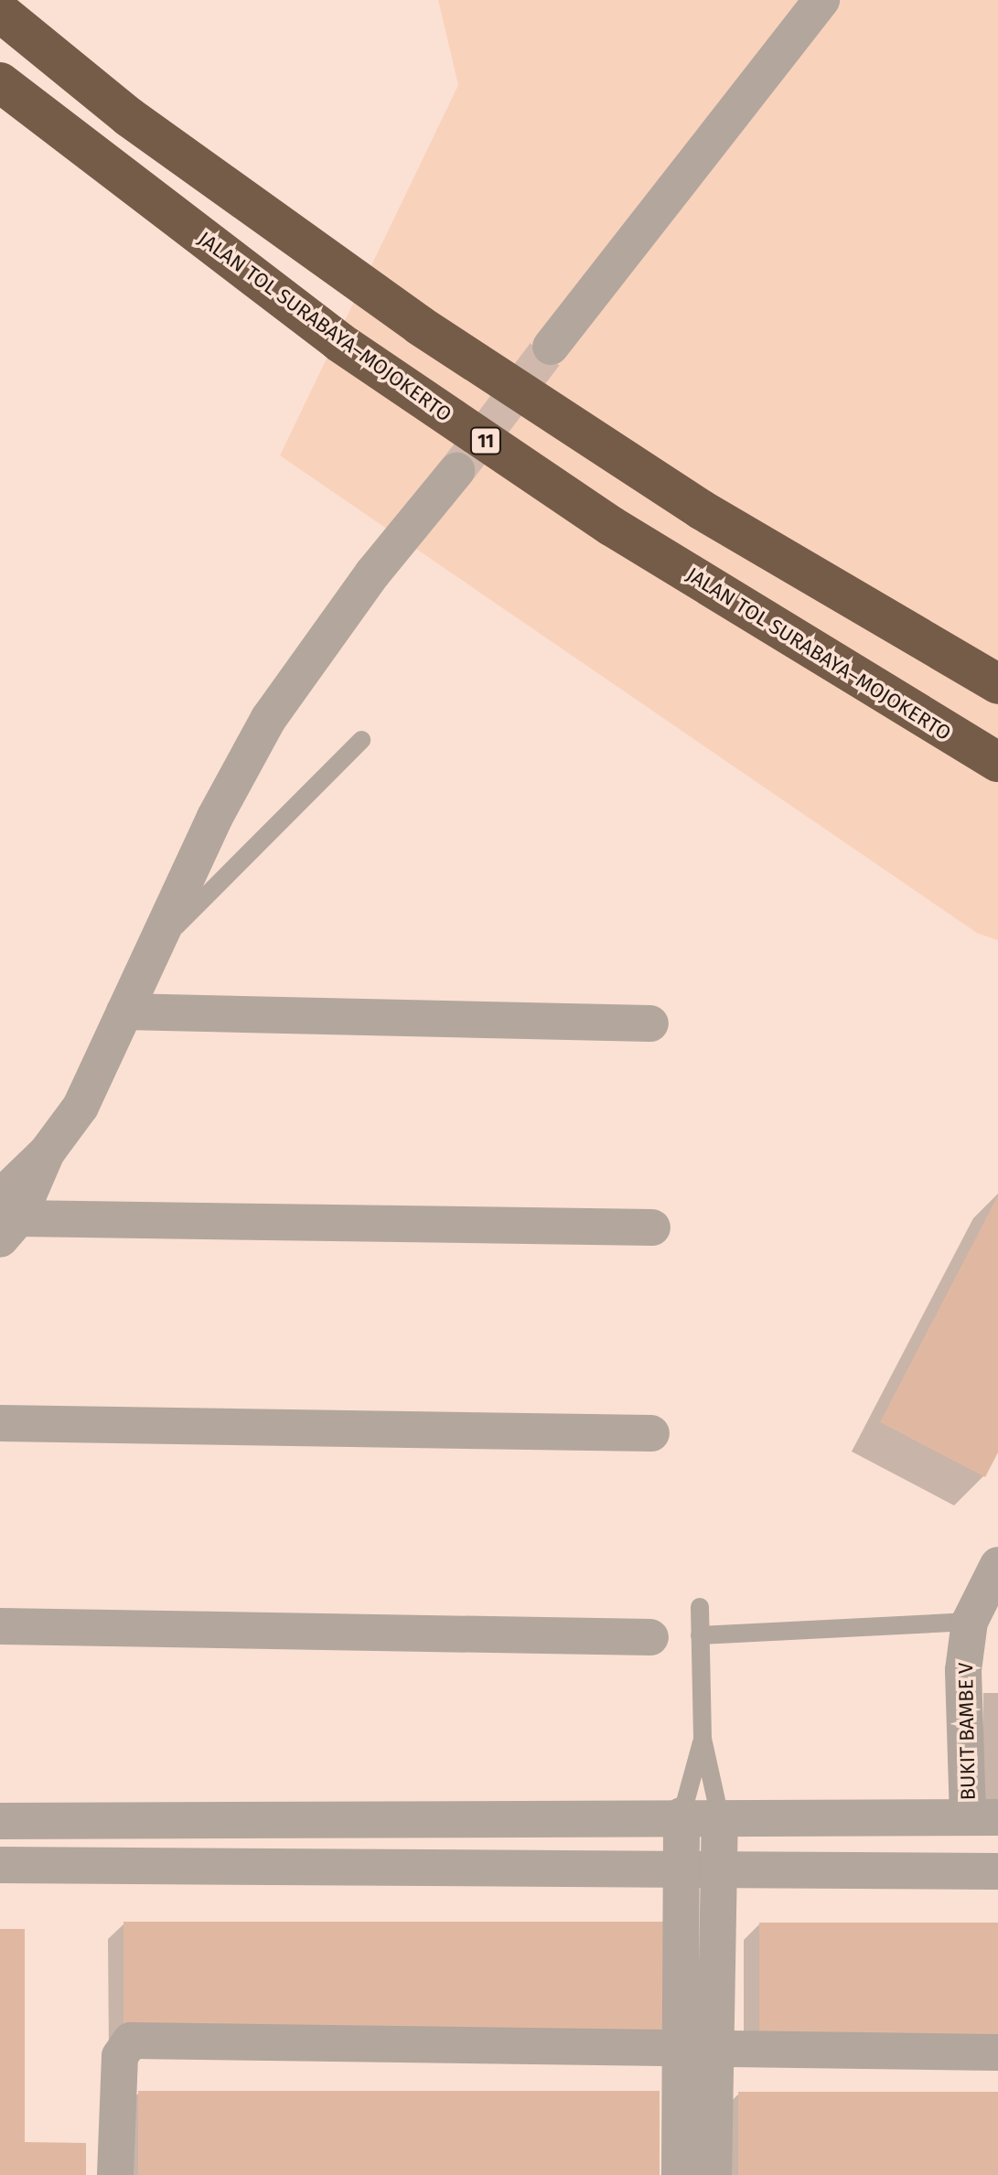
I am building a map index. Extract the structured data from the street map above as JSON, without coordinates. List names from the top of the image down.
{
  "streets": {
    "highway": ["JALAN TOL SURABAYA–MOJOKERTO", "11"],
    "street": ["BUKIT BAMBE V"]
  }
}
